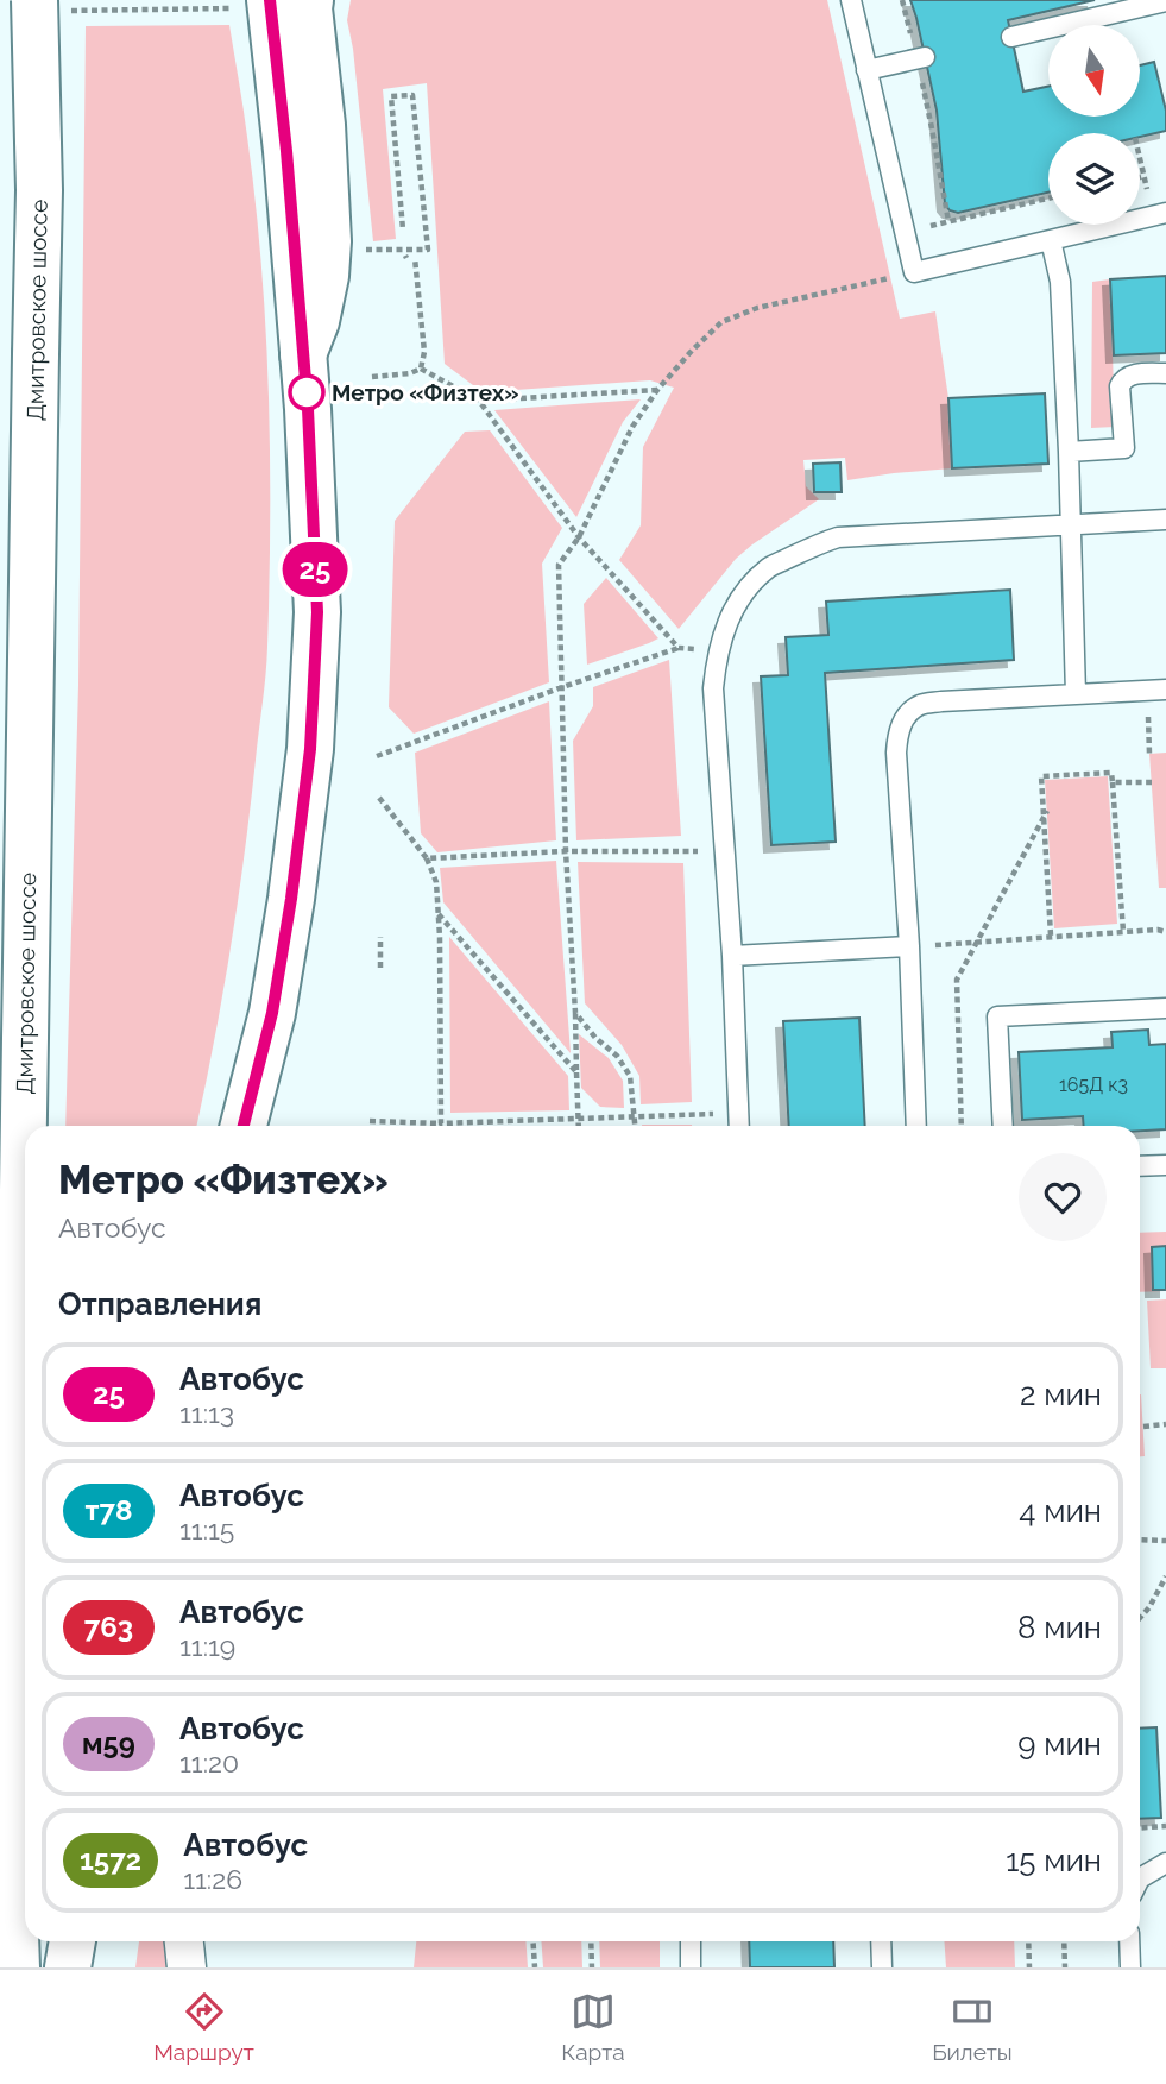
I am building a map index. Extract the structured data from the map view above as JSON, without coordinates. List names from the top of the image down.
{
  "streets": {
    "main road": ["Дмитровское шоссе"]
  },
  "places": ["Метро «Физтех»"],
  "lines": ["bus line 25"],
  "house_numbers": ["165Д к3"],
  "north": "bottom",
  "page": {
    "on_map": "25",
    "heading": [
      ["Метро «Физтех»", "Автобус"],
      "Отправления"
    ],
    "list": [
      {
        "mark": "25",
        "name": "Автобус",
        "note": "11:13",
        "value": "2 мин"
      },
      {
        "mark": "т78",
        "name": "Автобус",
        "note": "11:15",
        "value": "4 мин"
      },
      {
        "mark": "763",
        "name": "Автобус",
        "note": "11:19",
        "value": "8 мин"
      },
      {
        "mark": "м59",
        "name": "Автобус",
        "note": "11:20",
        "value": "9 мин"
      },
      {
        "mark": "1572",
        "name": "Автобус",
        "note": "11:26",
        "value": "15 мин"
      }
    ],
    "tabs": ["Маршрут", "Карта", "Билеты"]
  }
}
